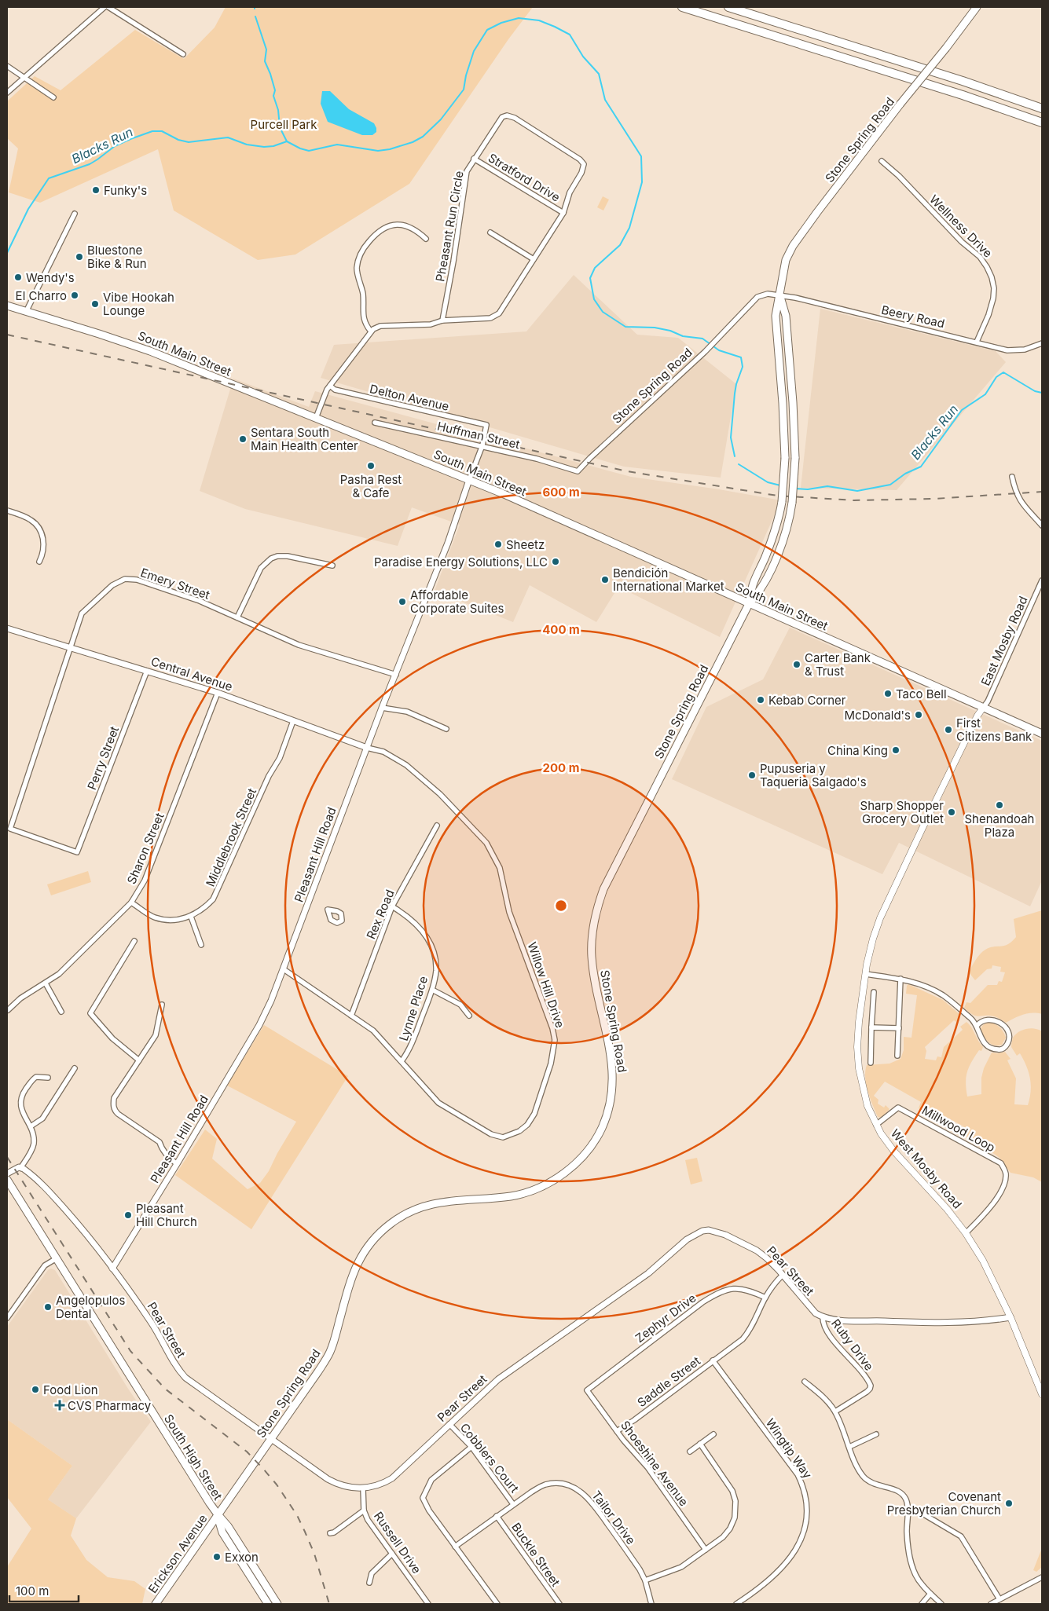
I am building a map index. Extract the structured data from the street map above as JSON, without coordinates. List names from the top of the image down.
{
  "streets": {
    "main road": [
      "Stone Spring Road",
      "South Main Street",
      "West Mosby Road",
      "South High Street",
      "Erickson Avenue"
    ],
    "street": [
      "Stratford Drive",
      "Pheasant Run Circle",
      "Wellness Drive",
      "Beery Road",
      "Delton Avenue",
      "Huffman Street",
      "Emery Street",
      "East Mosby Road",
      "Central Avenue",
      "Perry Street",
      "Middlebrook Street",
      "Sharon Street",
      "Pleasant Hill Road",
      "Rex Road",
      "Willow Hill Drive",
      "Lynne Place",
      "Millwood Loop",
      "Pear Street",
      "Zephyr Drive",
      "Ruby Drive",
      "Saddle Street",
      "Wingtip Way",
      "Cobblers Court",
      "Shoeshine Avenue",
      "Tailor Drive",
      "Russell Drive",
      "Buckle Street"
    ]
  },
  "crossings": [
    ["Stone Spring Road", "Beery Road"],
    ["Stone Spring Road", "South Main Street"],
    ["Stone Spring Road", "Huffman Street"],
    ["Stone Spring Road", "Pear Street"],
    ["Stone Spring Road", "South High Street"],
    ["Stone Spring Road", "Erickson Avenue"],
    ["Stratford Drive", "Pheasant Run Circle"],
    ["Wellness Drive", "Beery Road"],
    ["South Main Street", "East Mosby Road"],
    ["South Main Street", "Pleasant Hill Road"],
    ["South Main Street", "West Mosby Road"],
    ["Delton Avenue", "Pleasant Hill Road"],
    ["Huffman Street", "Pleasant Hill Road"],
    ["Emery Street", "Central Avenue"],
    ["Emery Street", "Perry Street"],
    ["Emery Street", "Pleasant Hill Road"],
    ["East Mosby Road", "West Mosby Road"],
    ["Central Avenue", "Perry Street"],
    ["Central Avenue", "Middlebrook Street"],
    ["Central Avenue", "Sharon Street"],
    ["Central Avenue", "Pleasant Hill Road"],
    ["Central Avenue", "Willow Hill Drive"],
    ["Middlebrook Street", "Sharon Street"],
    ["Pleasant Hill Road", "Willow Hill Drive"],
    ["Pleasant Hill Road", "Pear Street"],
    ["Rex Road", "Willow Hill Drive"],
    ["Rex Road", "Lynne Place"],
    ["Willow Hill Drive", "Lynne Place"],
    ["Millwood Loop", "West Mosby Road"],
    ["Pear Street", "Ruby Drive"],
    ["Pear Street", "Saddle Street"],
    ["Pear Street", "Cobblers Court"],
    ["Pear Street", "Russell Drive"],
    ["Zephyr Drive", "Saddle Street"],
    ["Zephyr Drive", "Shoeshine Avenue"],
    ["Saddle Street", "Wingtip Way"],
    ["Saddle Street", "Shoeshine Avenue"],
    ["South High Street", "Erickson Avenue"],
    ["Cobblers Court", "Tailor Drive"],
    ["Tailor Drive", "Buckle Street"]
  ],
  "water": ["Blacks Run"],
  "parks": ["Purcell Park"],
  "places": {
    "other": [
      "Funky's",
      "Bluestone Bike & Run",
      "Wendy's",
      "El Charro",
      "Vibe Hookah Lounge",
      "Sentara South Main Health Center",
      "Pasha Rest & Cafe",
      "Sheetz",
      "Paradise Energy Solutions, LLC",
      "Bendición International Market",
      "Affordable Corporate Suites",
      "Carter Bank & Trust",
      "Taco Bell",
      "Kebab Corner",
      "McDonald's",
      "First Citizens Bank",
      "China King",
      "Pupuseria y Taqueria Salgado's",
      "Shenandoah Plaza",
      "Sharp Shopper Grocery Outlet",
      "Pleasant Hill Church",
      "Angelopulos Dental",
      "Food Lion",
      "Covenant Presbyterian Church",
      "Exxon"
    ],
    "health": ["CVS Pharmacy"]
  },
  "scale_bar": "100 m",
  "rings": ["600 m", "400 m", "200 m"]
}
